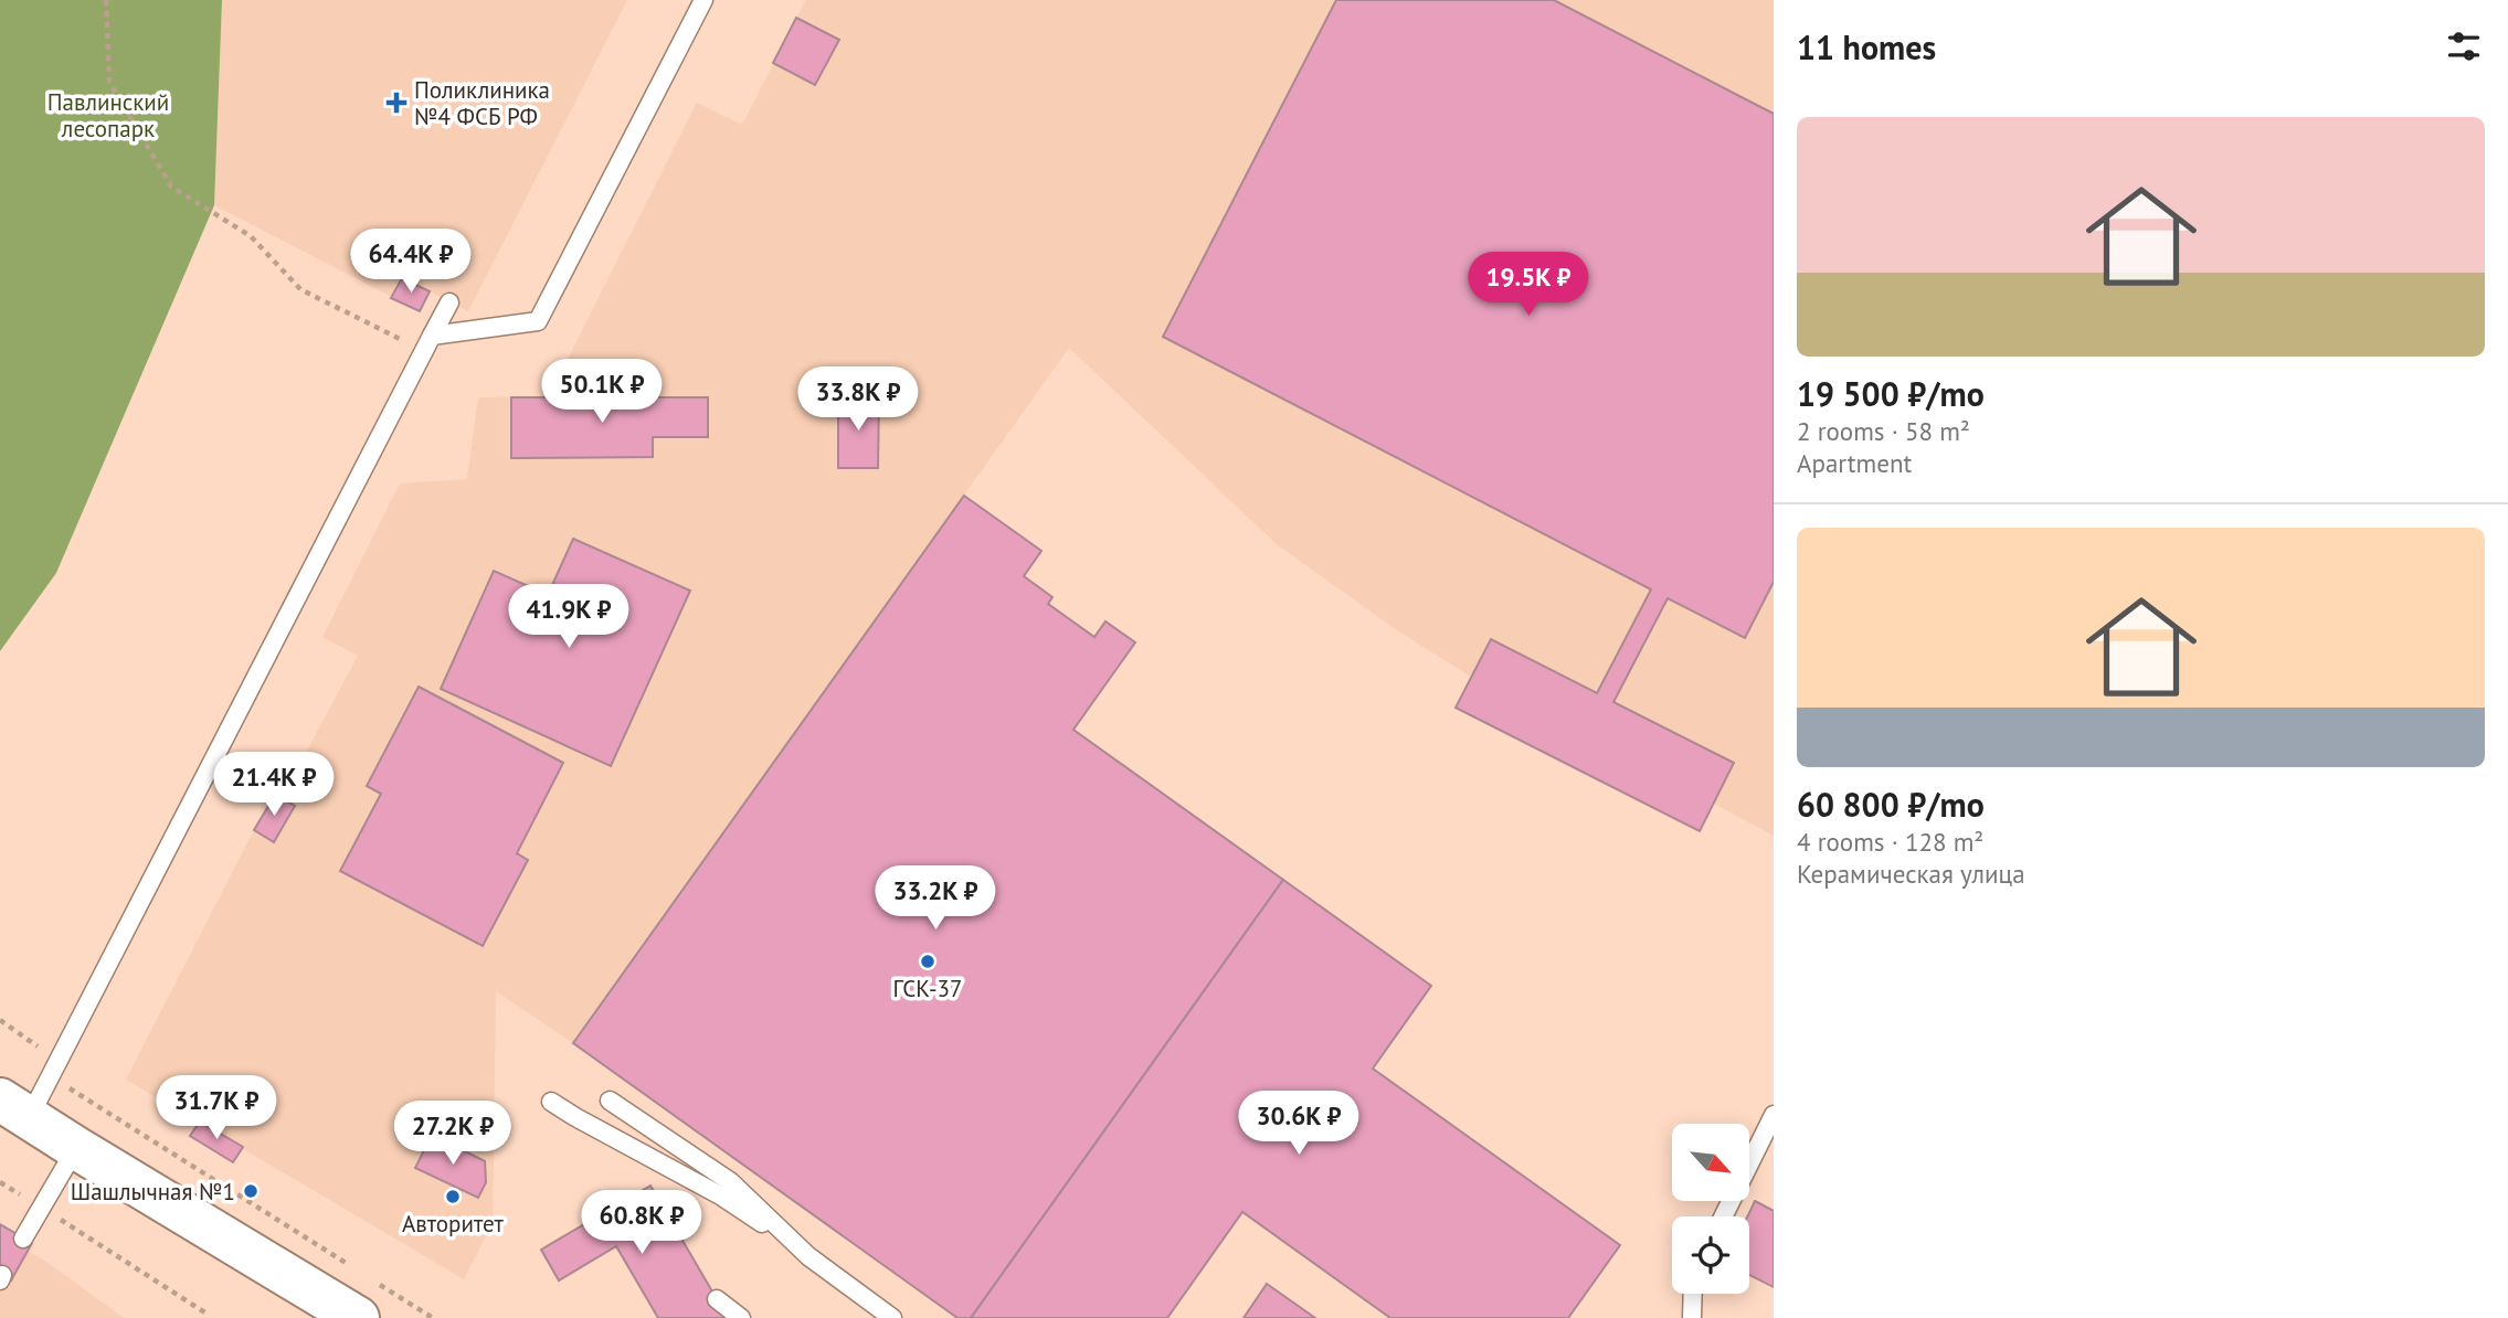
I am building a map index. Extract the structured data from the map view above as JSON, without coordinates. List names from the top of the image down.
{
  "parks": ["Павлинский лесопарк"],
  "places": {
    "health": ["Поликлиника №4 ФСБ РФ"],
    "other": ["ГСК-37", "Шашлычная №1", "Авторитет"]
  },
  "north": "bottom right",
  "page": {
    "heading": "11 homes",
    "list": [
      {
        "name": "19 500 ₽/mo",
        "note": "2 rooms · 58 m² · Apartment"
      },
      {
        "name": "60 800 ₽/mo",
        "note": "4 rooms · 128 m² · Керамическая улица"
      }
    ],
    "price": [
      "64.4K ₽",
      "19.5K ₽",
      "50.1K ₽",
      "33.8K ₽",
      "41.9K ₽",
      "21.4K ₽",
      "33.2K ₽",
      "31.7K ₽",
      "30.6K ₽",
      "27.2K ₽",
      "60.8K ₽"
    ]
  }
}
